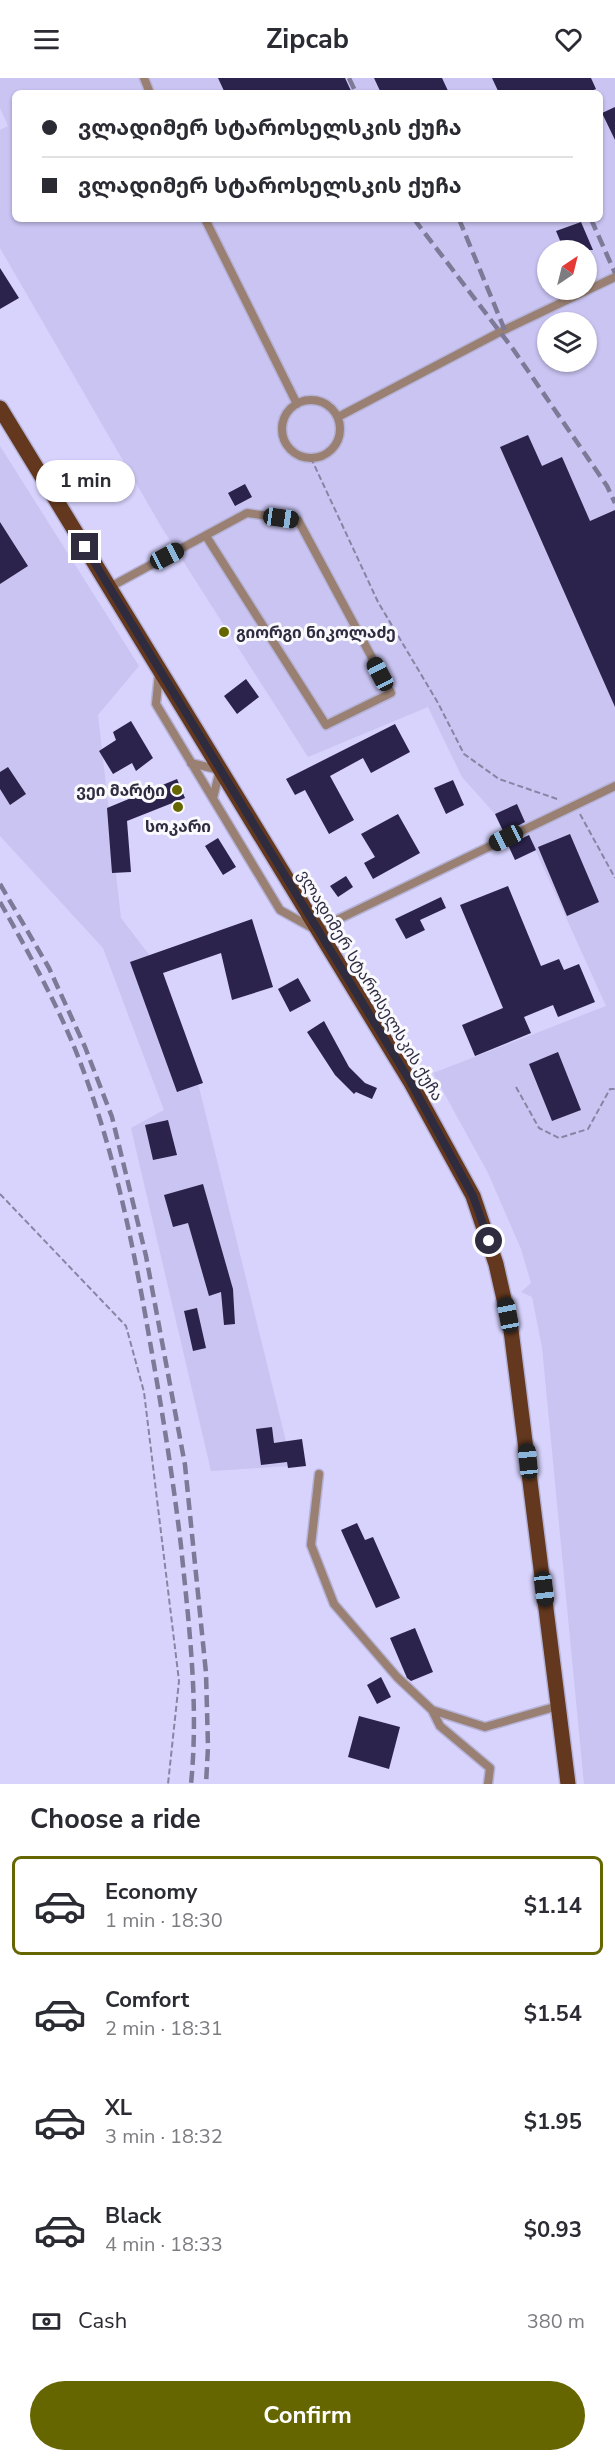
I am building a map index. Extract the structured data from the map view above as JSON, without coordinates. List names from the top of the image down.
{
  "streets": {
    "main road": ["ვლადიმერ სტაროსელსკის ქუჩა"]
  },
  "places": ["გიორგი ნიკოლაძე", "ვეი მარტი", "სოკარი"],
  "north": "top right",
  "page": {
    "header": "Zipcab",
    "banner": ["ვლადიმერ სტაროსელსკის ქუჩა", "ვლადიმერ სტაროსელსკის ქუჩა"],
    "bubble": "1 min",
    "heading": "Choose a ride",
    "list": [
      {
        "name": "Economy",
        "note": "1 min · 18:30",
        "value": "$1.14"
      },
      {
        "name": "Comfort",
        "note": "2 min · 18:31",
        "value": "$1.54"
      },
      {
        "name": "XL",
        "note": "3 min · 18:32",
        "value": "$1.95"
      },
      {
        "name": "Black",
        "note": "4 min · 18:33",
        "value": "$0.93"
      }
    ],
    "pay": ["Cash", "380 m"],
    "buttons": "Confirm"
  }
}
